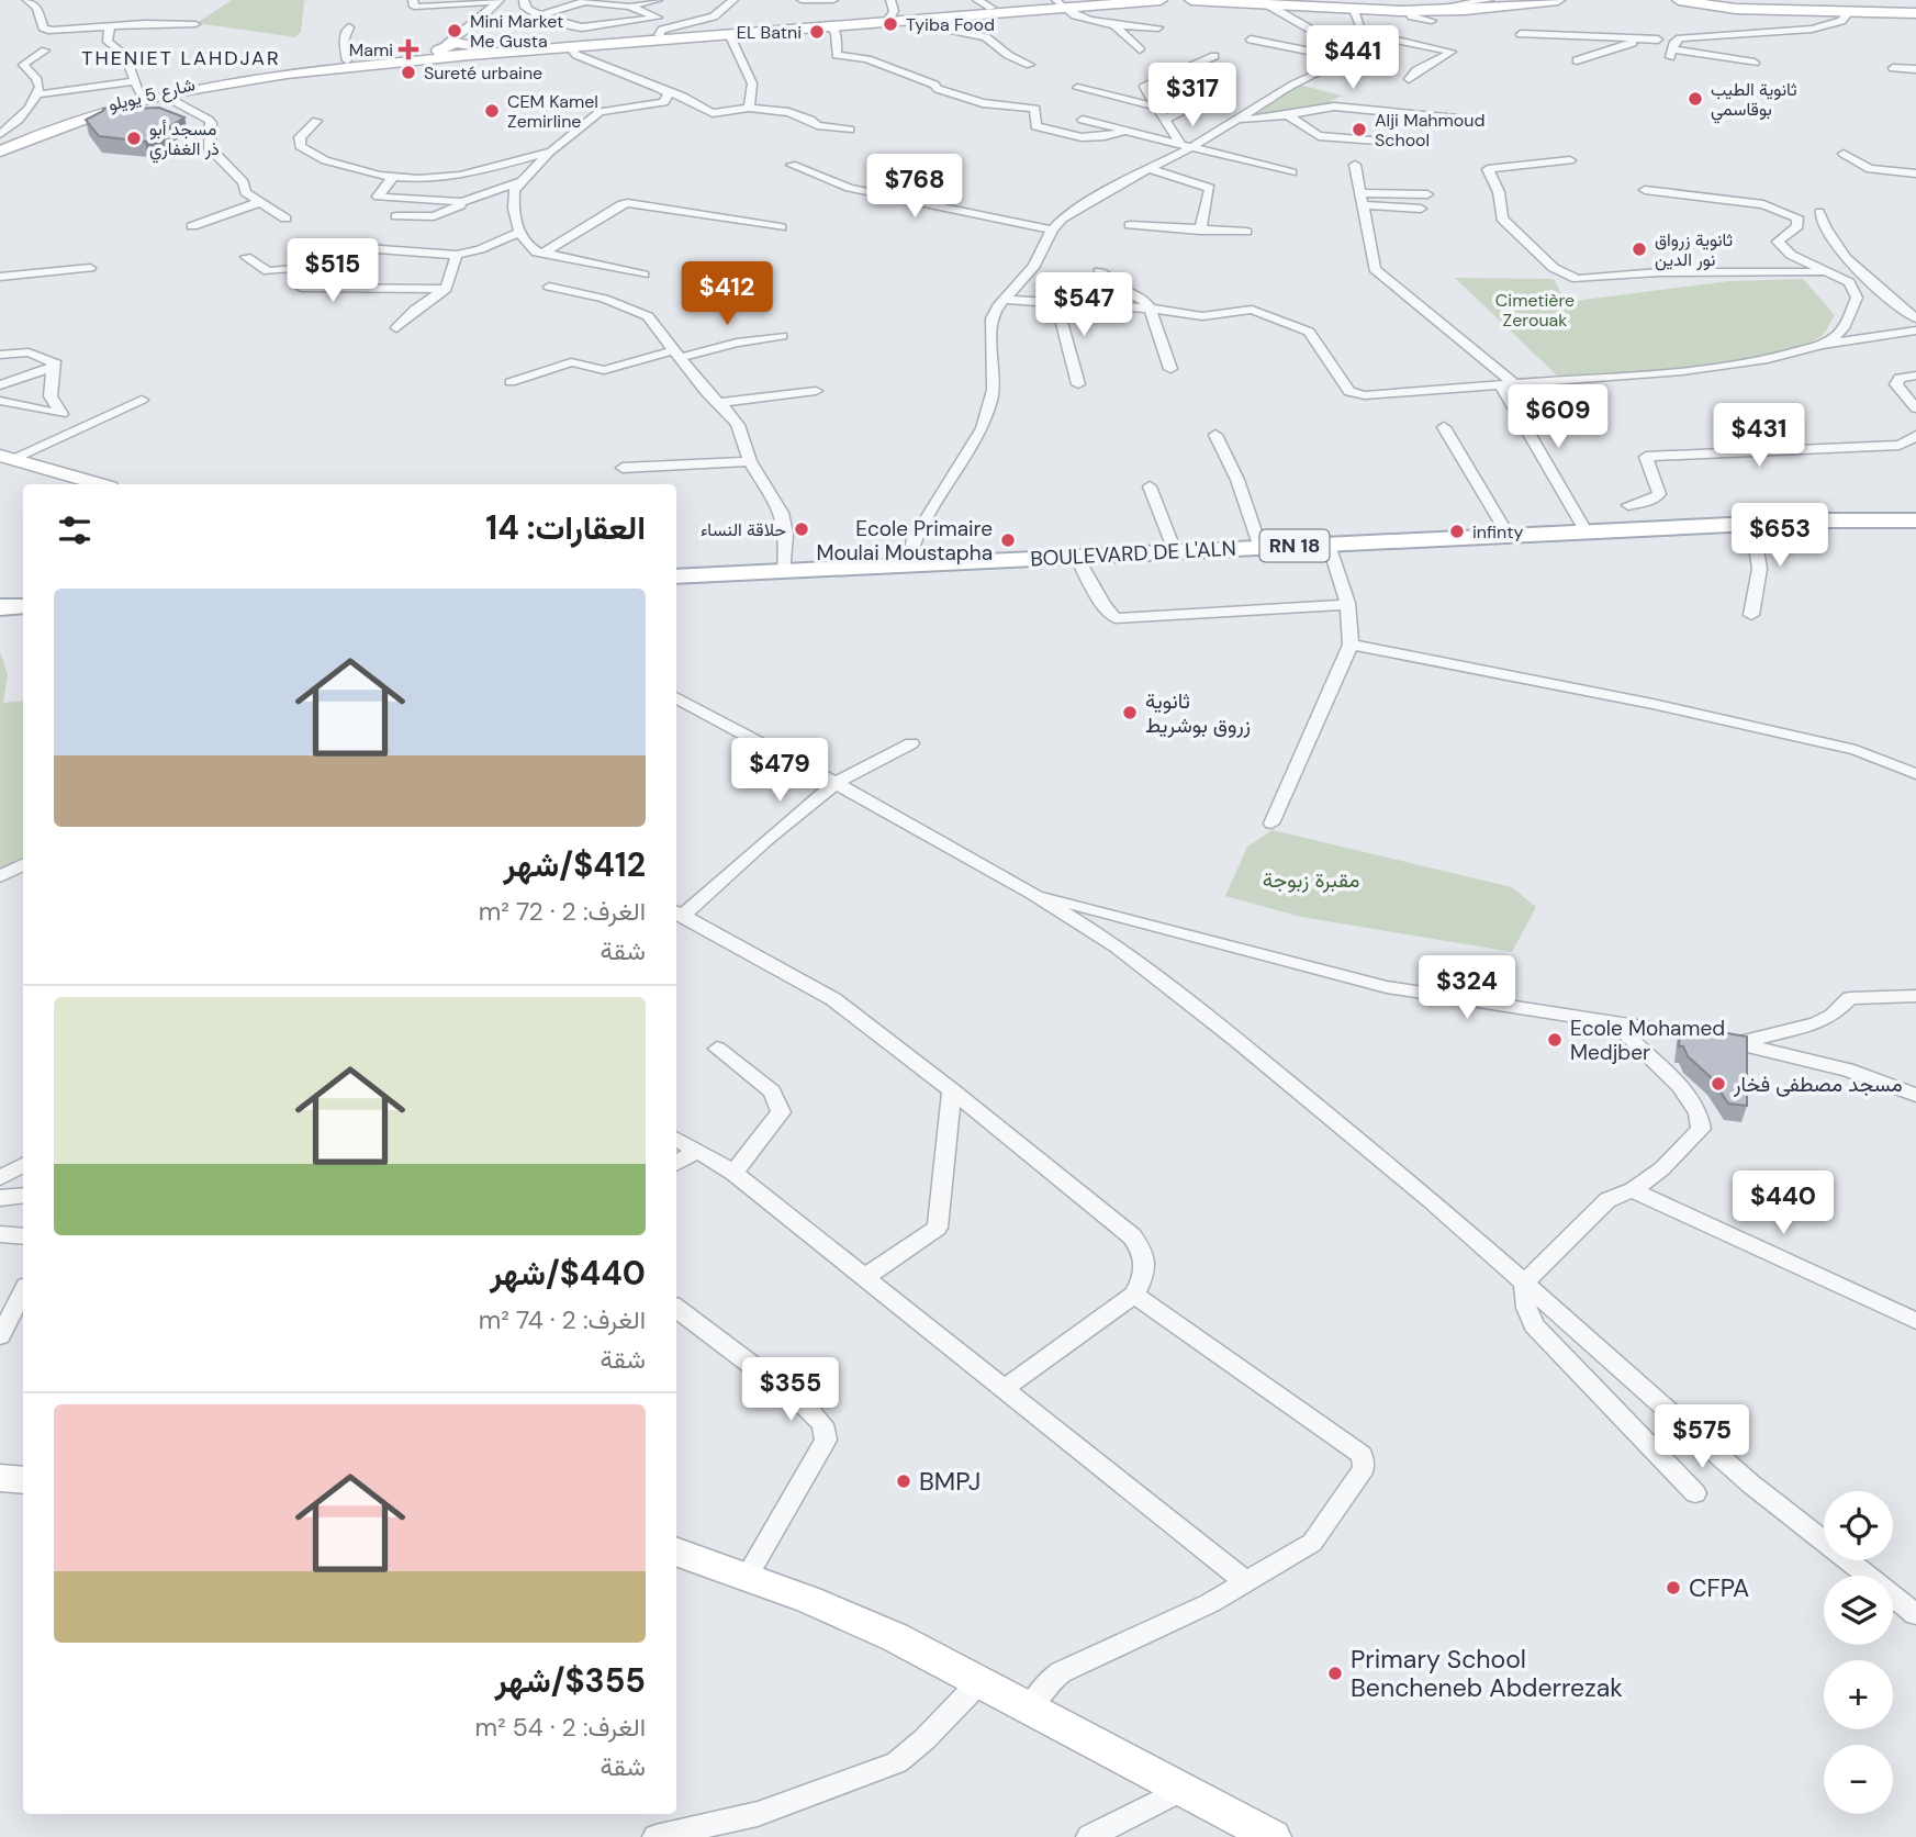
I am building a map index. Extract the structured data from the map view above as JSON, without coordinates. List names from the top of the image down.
{
  "streets": {
    "main road": ["شارع 5 يويلو", "RN 18", "BOULEVARD DE L'ALN"]
  },
  "districts": ["THENIET LAHDJAR"],
  "parks": ["Cimetière Zerouak", "مقبرة زبوجة"],
  "places": {
    "other": [
      "Tyiba Food",
      "Mini Market Me Gusta",
      "EL Batni",
      "Sureté urbaine",
      "ثانوية الطيب بوقاسمي",
      "CEM Kamel Zemirline",
      "Alji Mahmoud School",
      "مسجد أبو ذر الغفاري",
      "ثانوية زرواق نور الدين",
      "حلاقة النساء",
      "infinty",
      "Ecole Primaire Moulai Moustapha",
      "ثانوية زروق بوشريط",
      "Ecole Mohamed Medjber",
      "مسجد مصطفى فخار",
      "BMPJ",
      "CFPA",
      "Primary School Bencheneb Abderrezak"
    ],
    "health": ["Mami"]
  },
  "page": {
    "price": [
      "$441",
      "$317",
      "$768",
      "$515",
      "$412",
      "$547",
      "$609",
      "$431",
      "$653",
      "$479",
      "$324",
      "$440",
      "$355",
      "$575"
    ],
    "heading": "العقارات: 14",
    "list": [
      {
        "name": "$412/شهر",
        "note": "الغرف: 2 · 72 m² · شقة"
      },
      {
        "name": "$440/شهر",
        "note": "الغرف: 2 · 74 m² · شقة"
      },
      {
        "name": "$355/شهر",
        "note": "الغرف: 2 · 54 m² · شقة"
      }
    ],
    "map_buttons": ["+", "−"]
  }
}
